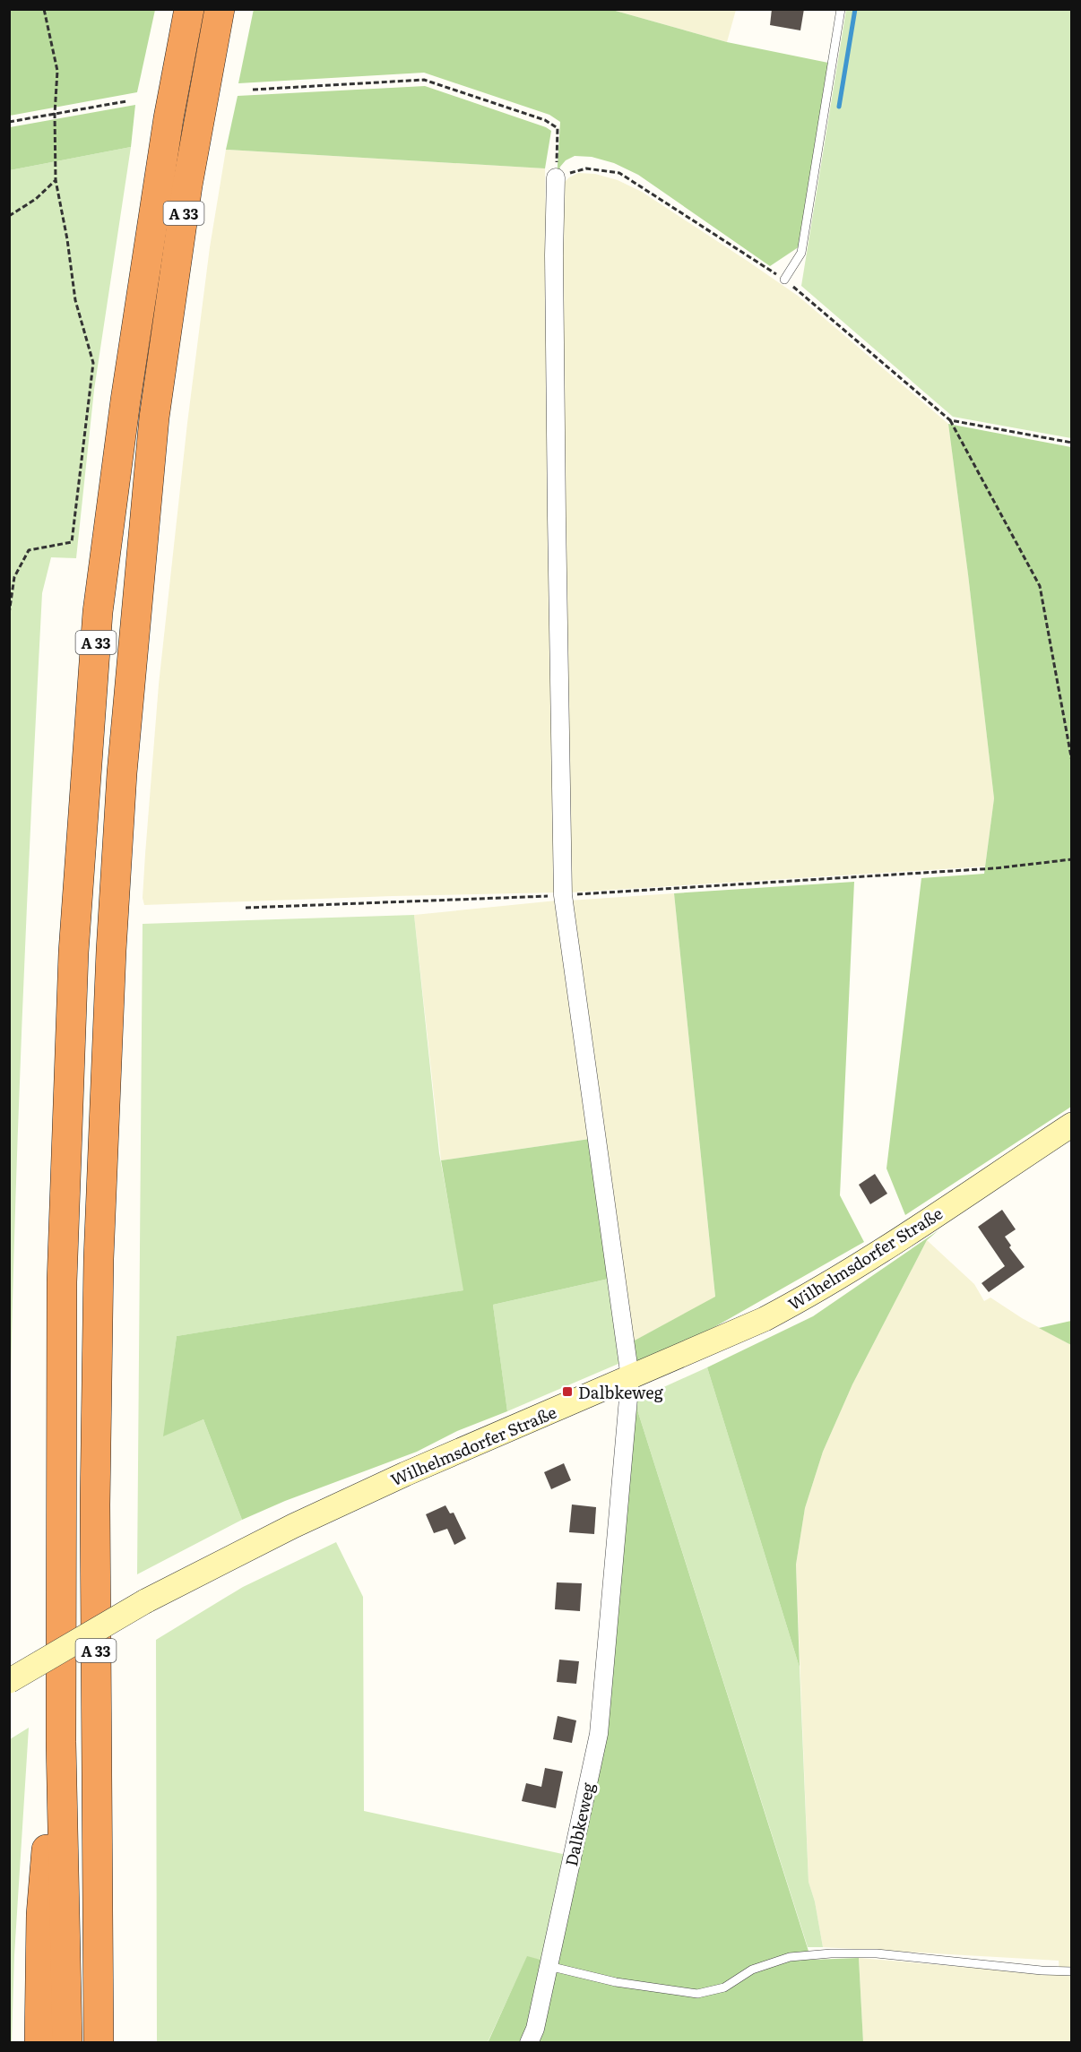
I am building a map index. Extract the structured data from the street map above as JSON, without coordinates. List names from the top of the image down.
{
  "streets": {
    "highway": ["A 33"],
    "street": ["Wilhelmsdorfer Straße", "Dalbkeweg"]
  },
  "crossings": [
    ["Wilhelmsdorfer Straße", "Dalbkeweg"]
  ],
  "places": {
    "transit": ["Dalbkeweg"]
  }
}
